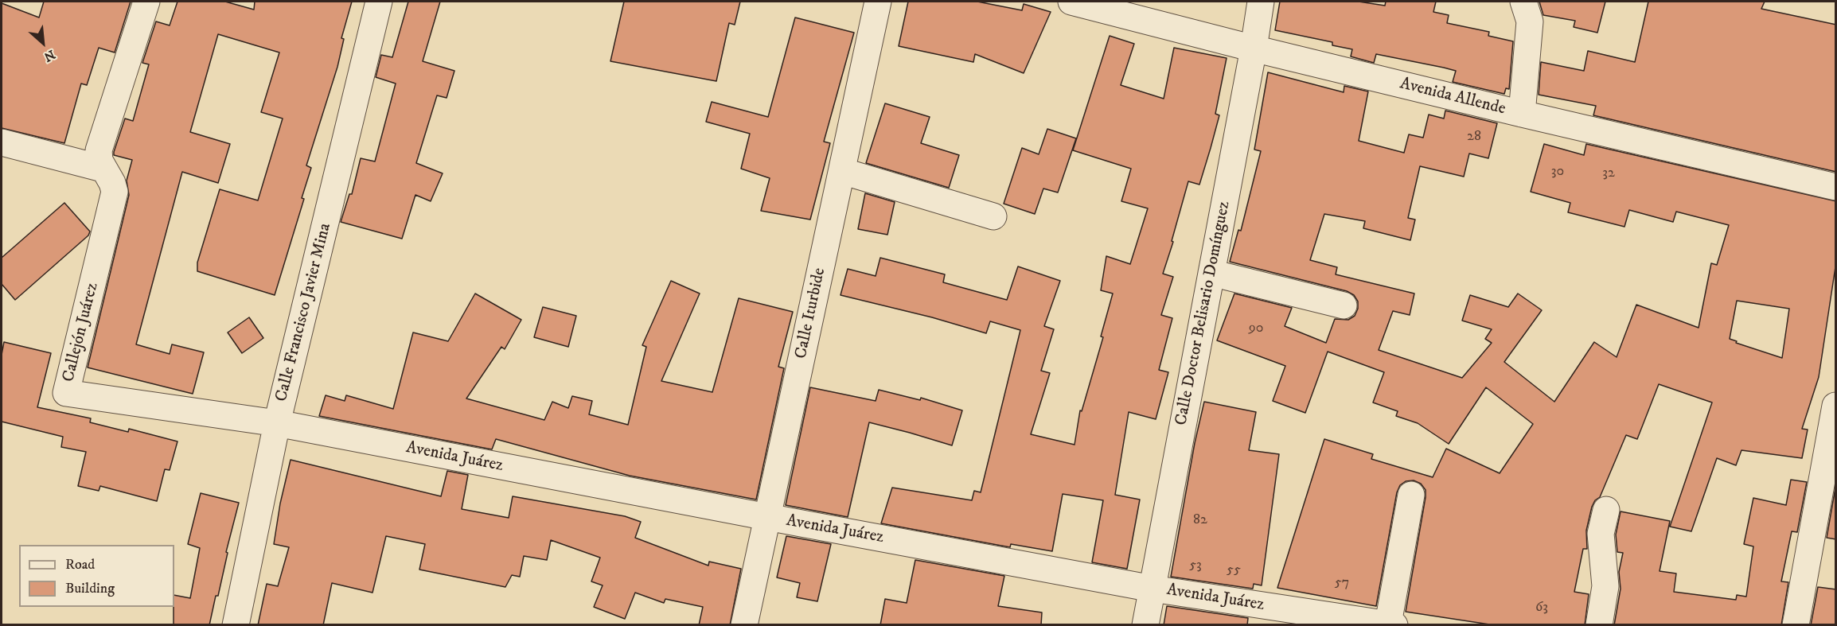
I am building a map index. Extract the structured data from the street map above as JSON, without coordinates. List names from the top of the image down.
{
  "streets": {
    "street": [
      "Avenida Allende",
      "Calle Francisco Javier Mina",
      "Calle Iturbide",
      "Calle Doctor Belisario Domínguez",
      "Callejón Juárez",
      "Avenida Juárez"
    ]
  },
  "crossings": [
    ["Avenida Allende", "Calle Doctor Belisario Domínguez"],
    ["Calle Francisco Javier Mina", "Callejón Juárez"],
    ["Calle Francisco Javier Mina", "Avenida Juárez"],
    ["Calle Iturbide", "Avenida Juárez"],
    ["Calle Doctor Belisario Domínguez", "Avenida Juárez"],
    ["Callejón Juárez", "Avenida Juárez"]
  ],
  "house_numbers": [
    "28",
    "30",
    "32",
    "90",
    "82",
    "53",
    "55",
    "57",
    "63"
  ],
  "legend": ["Road", "Building"],
  "north": "bottom right"
}
